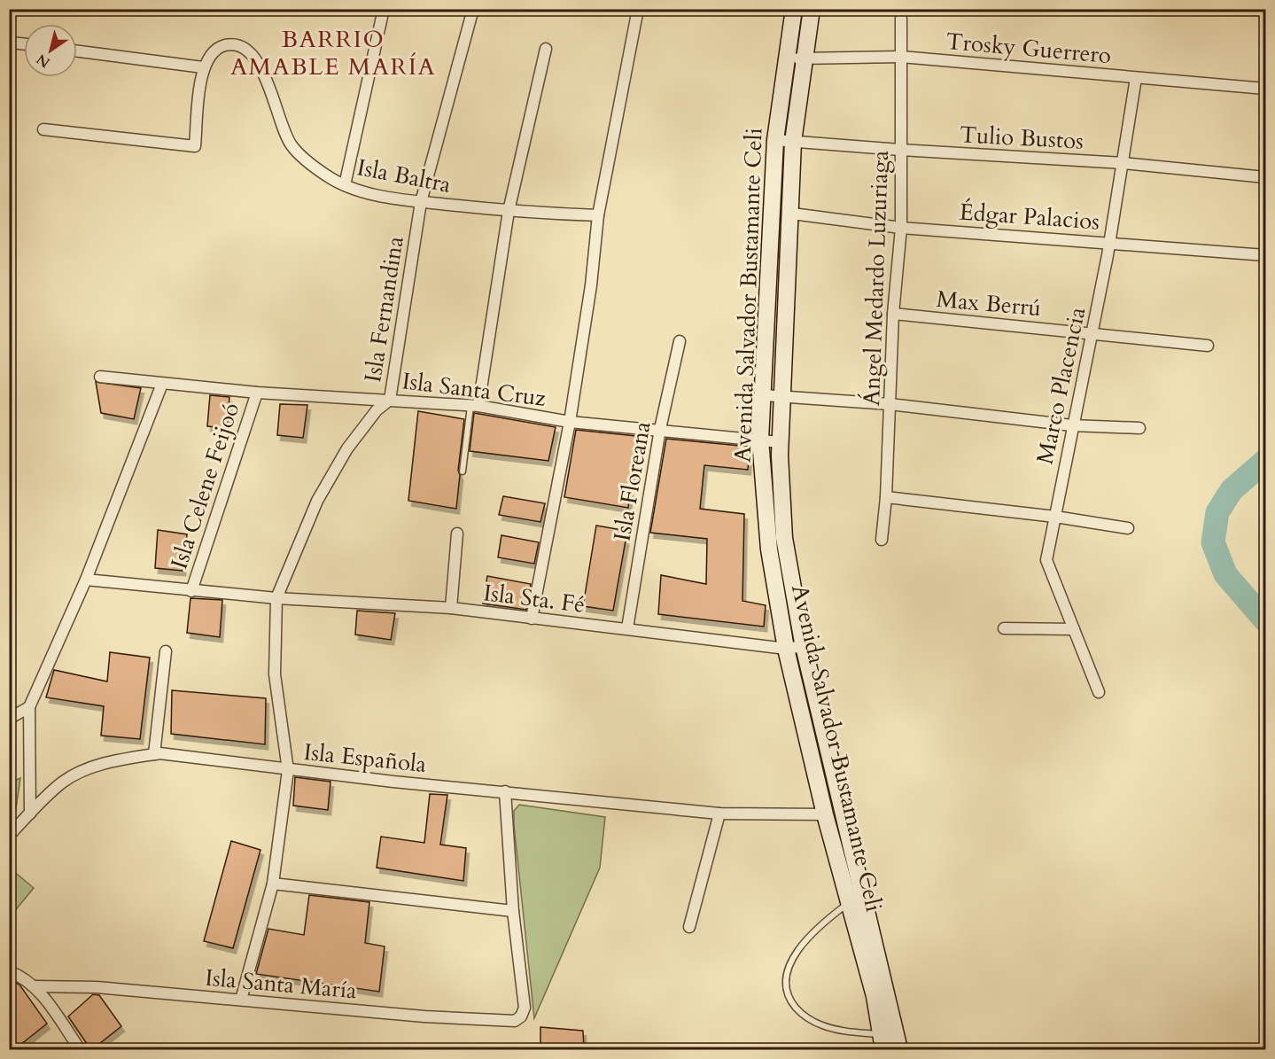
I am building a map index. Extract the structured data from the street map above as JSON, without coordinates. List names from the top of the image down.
{
  "streets": {
    "main road": ["Avenida Salvador Bustamante Celi"],
    "street": [
      "Trosky Guerrero",
      "Tulio Bustos",
      "Isla Baltra",
      "Édgar Palacios",
      "Ángel Medardo Luzuriaga",
      "Max Berrú",
      "Isla Fernandina",
      "Marco Placencia",
      "Isla Santa Cruz",
      "Isla Floreana",
      "Isla Celene Feijoó",
      "Isla Sta. Fé",
      "Isla Española",
      "Isla Santa María"
    ]
  },
  "crossings": [
    ["Trosky Guerrero", "Ángel Medardo Luzuriaga"],
    ["Trosky Guerrero", "Avenida Salvador Bustamante Celi"],
    ["Trosky Guerrero", "Marco Placencia"],
    ["Tulio Bustos", "Ángel Medardo Luzuriaga"],
    ["Tulio Bustos", "Avenida Salvador Bustamante Celi"],
    ["Tulio Bustos", "Marco Placencia"],
    ["Isla Baltra", "Isla Fernandina"],
    ["Édgar Palacios", "Ángel Medardo Luzuriaga"],
    ["Édgar Palacios", "Avenida Salvador Bustamante Celi"],
    ["Édgar Palacios", "Marco Placencia"],
    ["Ángel Medardo Luzuriaga", "Max Berrú"],
    ["Avenida Salvador Bustamante Celi", "Isla Santa Cruz"],
    ["Avenida Salvador Bustamante Celi", "Isla Sta. Fé"],
    ["Avenida Salvador Bustamante Celi", "Isla Española"],
    ["Max Berrú", "Marco Placencia"],
    ["Isla Fernandina", "Isla Santa Cruz"],
    ["Isla Fernandina", "Isla Sta. Fé"],
    ["Isla Fernandina", "Isla Española"],
    ["Isla Fernandina", "Isla Santa María"],
    ["Isla Santa Cruz", "Isla Floreana"],
    ["Isla Santa Cruz", "Isla Celene Feijoó"],
    ["Isla Floreana", "Isla Sta. Fé"],
    ["Isla Celene Feijoó", "Isla Sta. Fé"]
  ],
  "districts": ["BARRIO AMABLE MARÍA"],
  "north": "bottom left"
}
